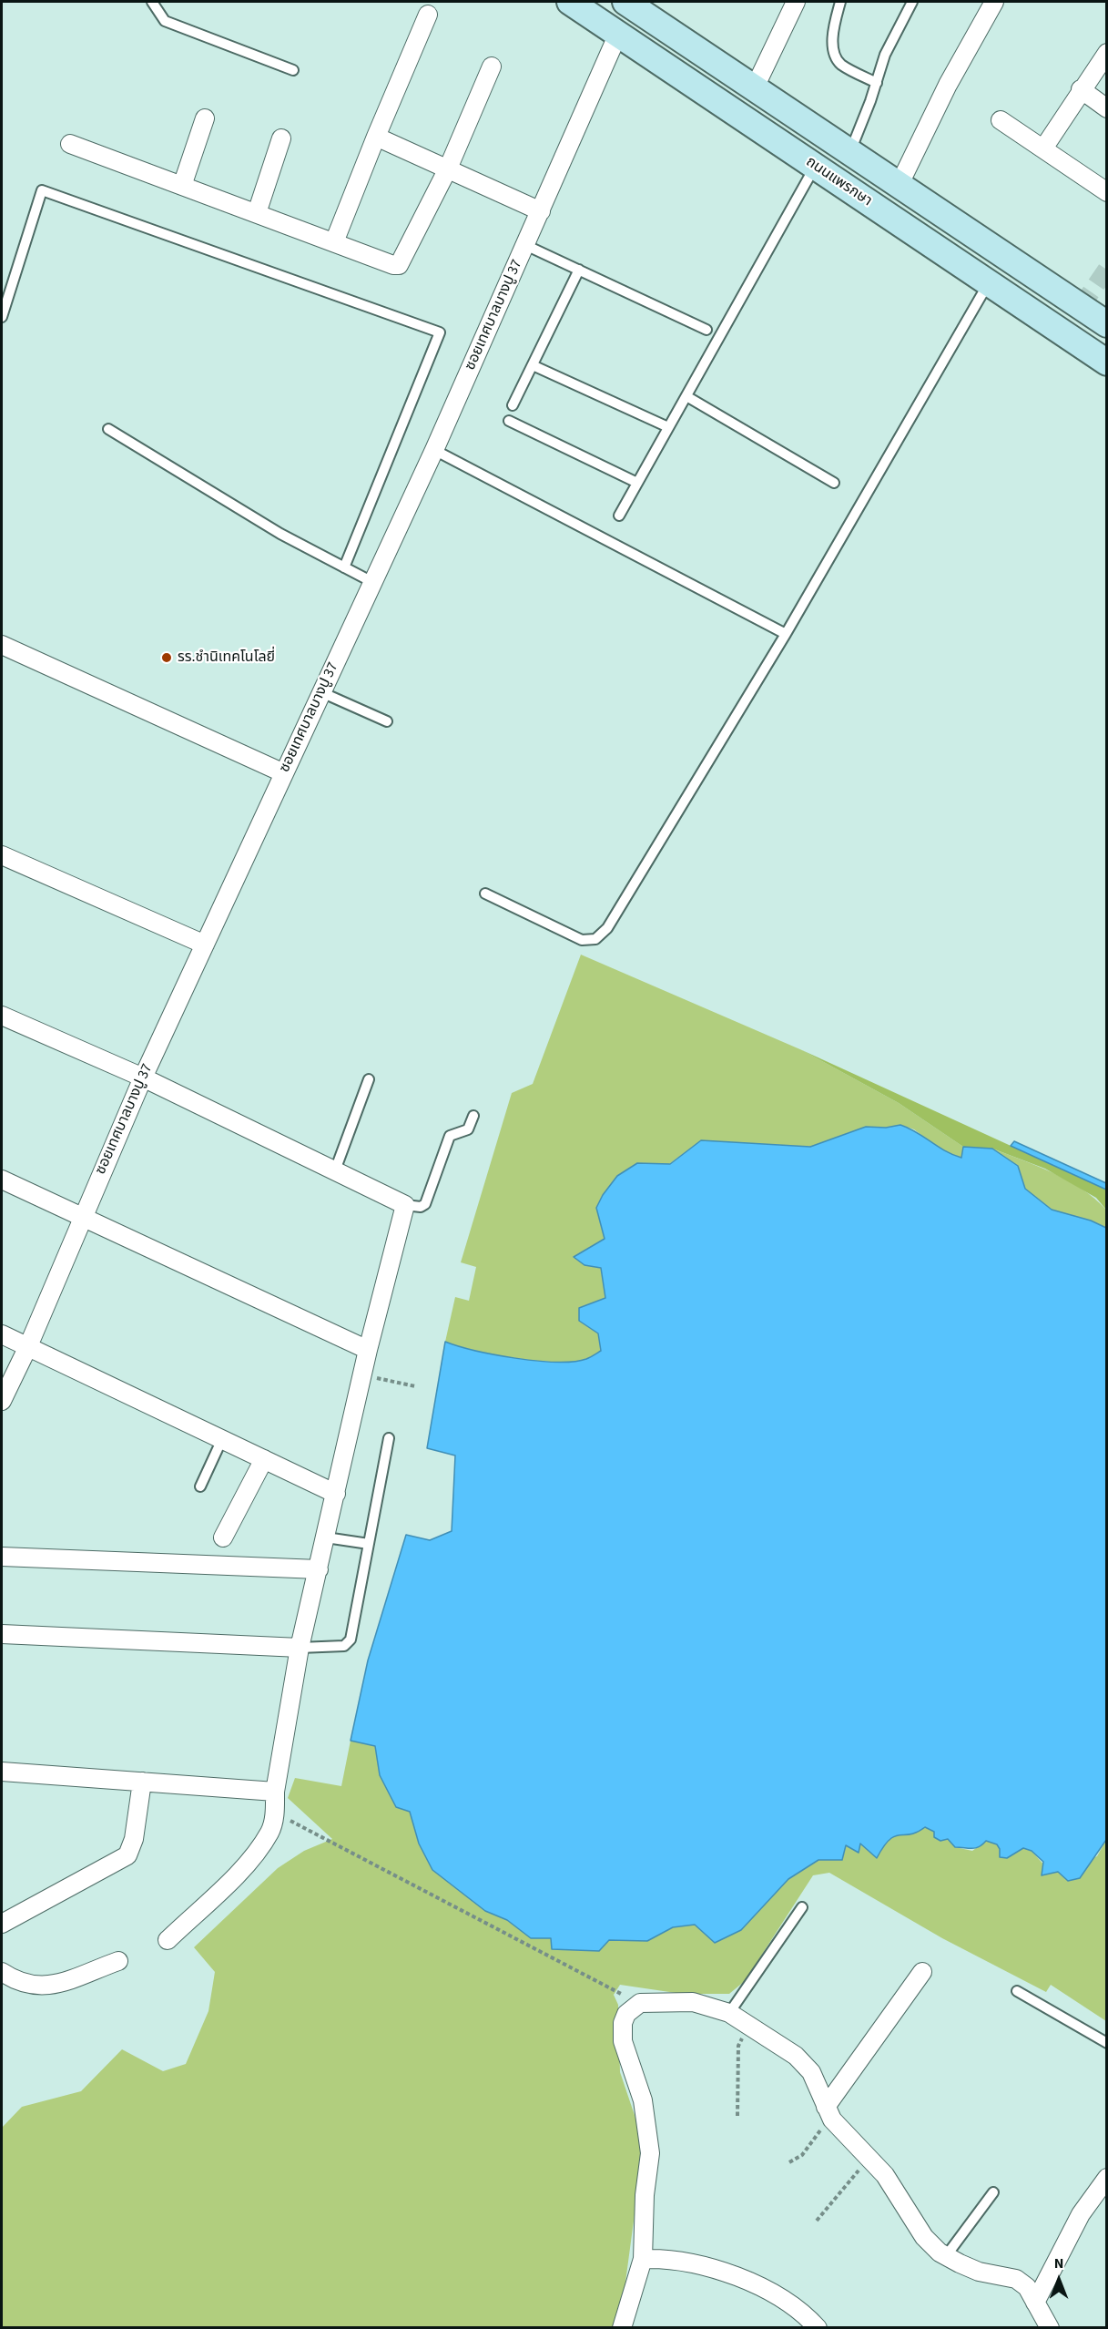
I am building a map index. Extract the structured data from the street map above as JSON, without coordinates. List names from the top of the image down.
{
  "streets": {
    "main road": ["ถนนแพรกษา"],
    "street": ["ซอยเทศบาลบางปู 37"]
  },
  "crossings": [
    ["ถนนแพรกษา", "ซอยเทศบาลบางปู 37"]
  ],
  "places": ["รร.ชำนิเทคโนโลยี่"],
  "north": "top"
}
